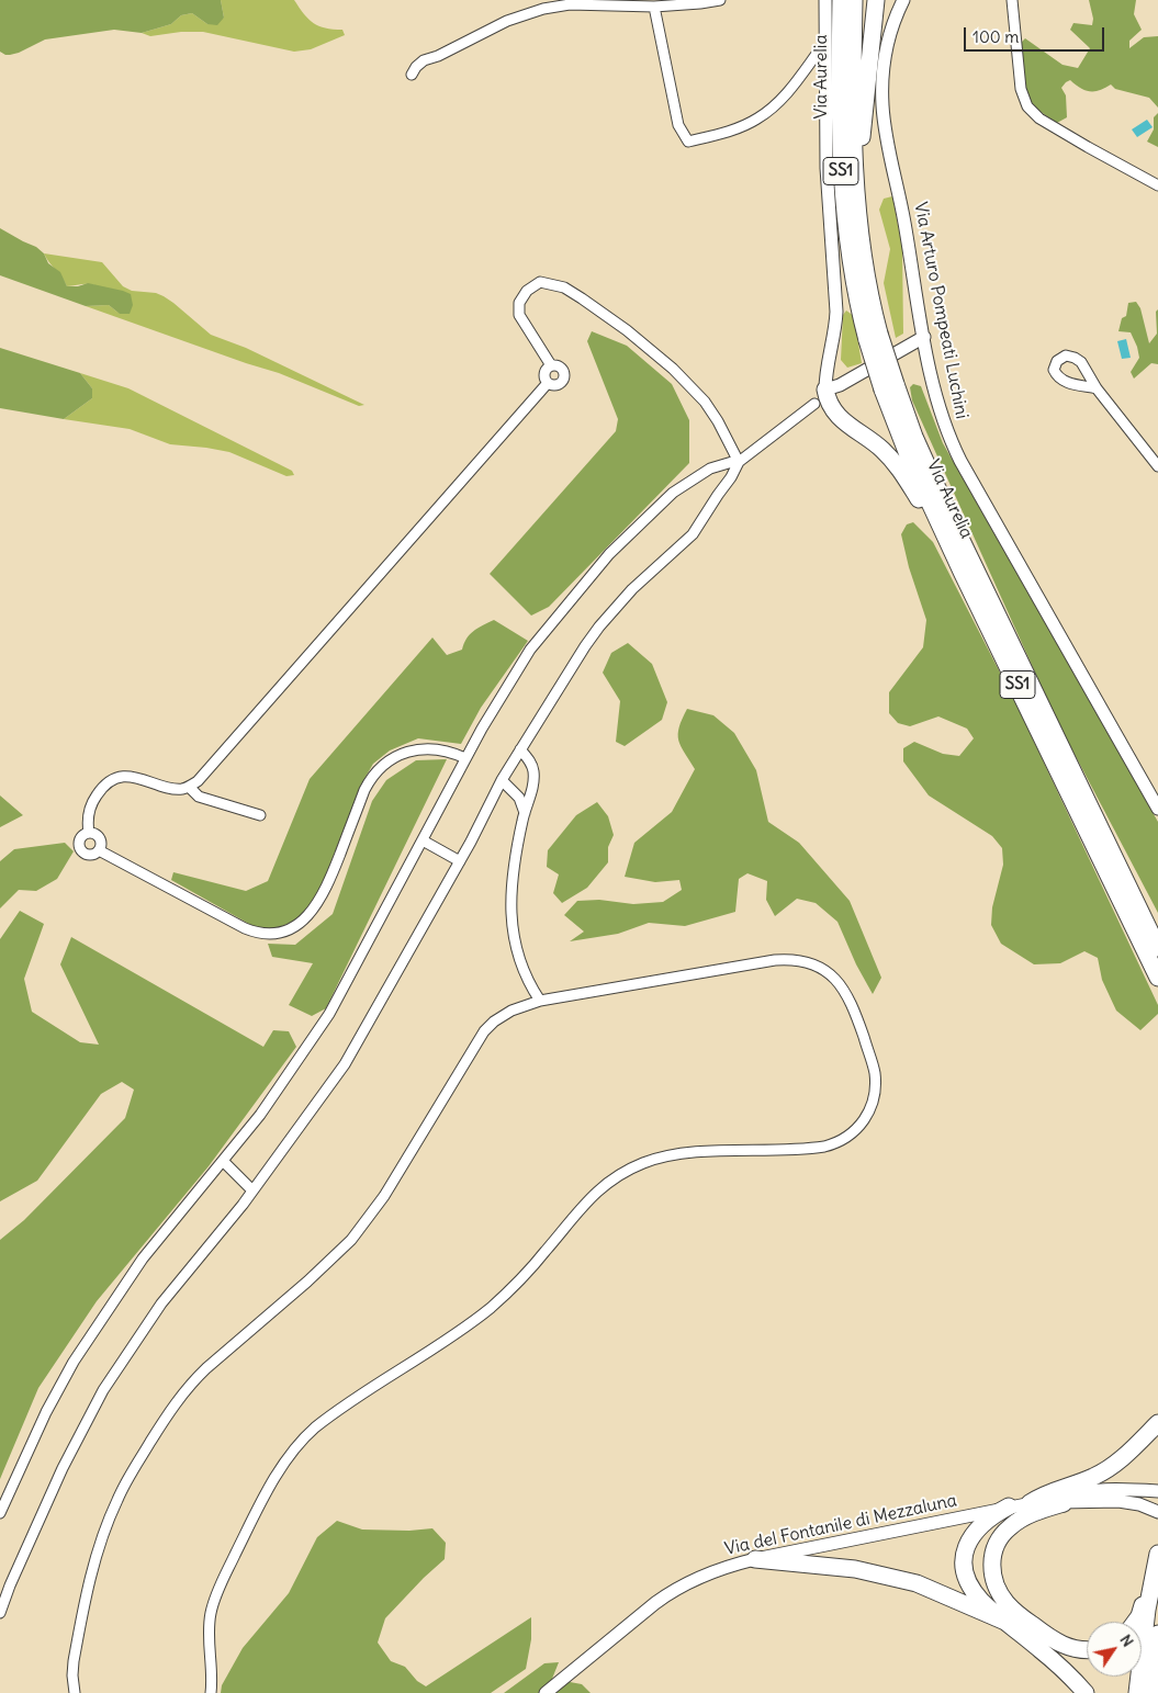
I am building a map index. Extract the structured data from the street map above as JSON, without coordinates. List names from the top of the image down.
{
  "streets": {
    "highway": ["Via Aurelia", "SS1"],
    "street": ["Via Arturo Pompeati Luchini", "Via del Fontanile di Mezzaluna"]
  },
  "scale_bar": "100 m",
  "north": "top right"
}
